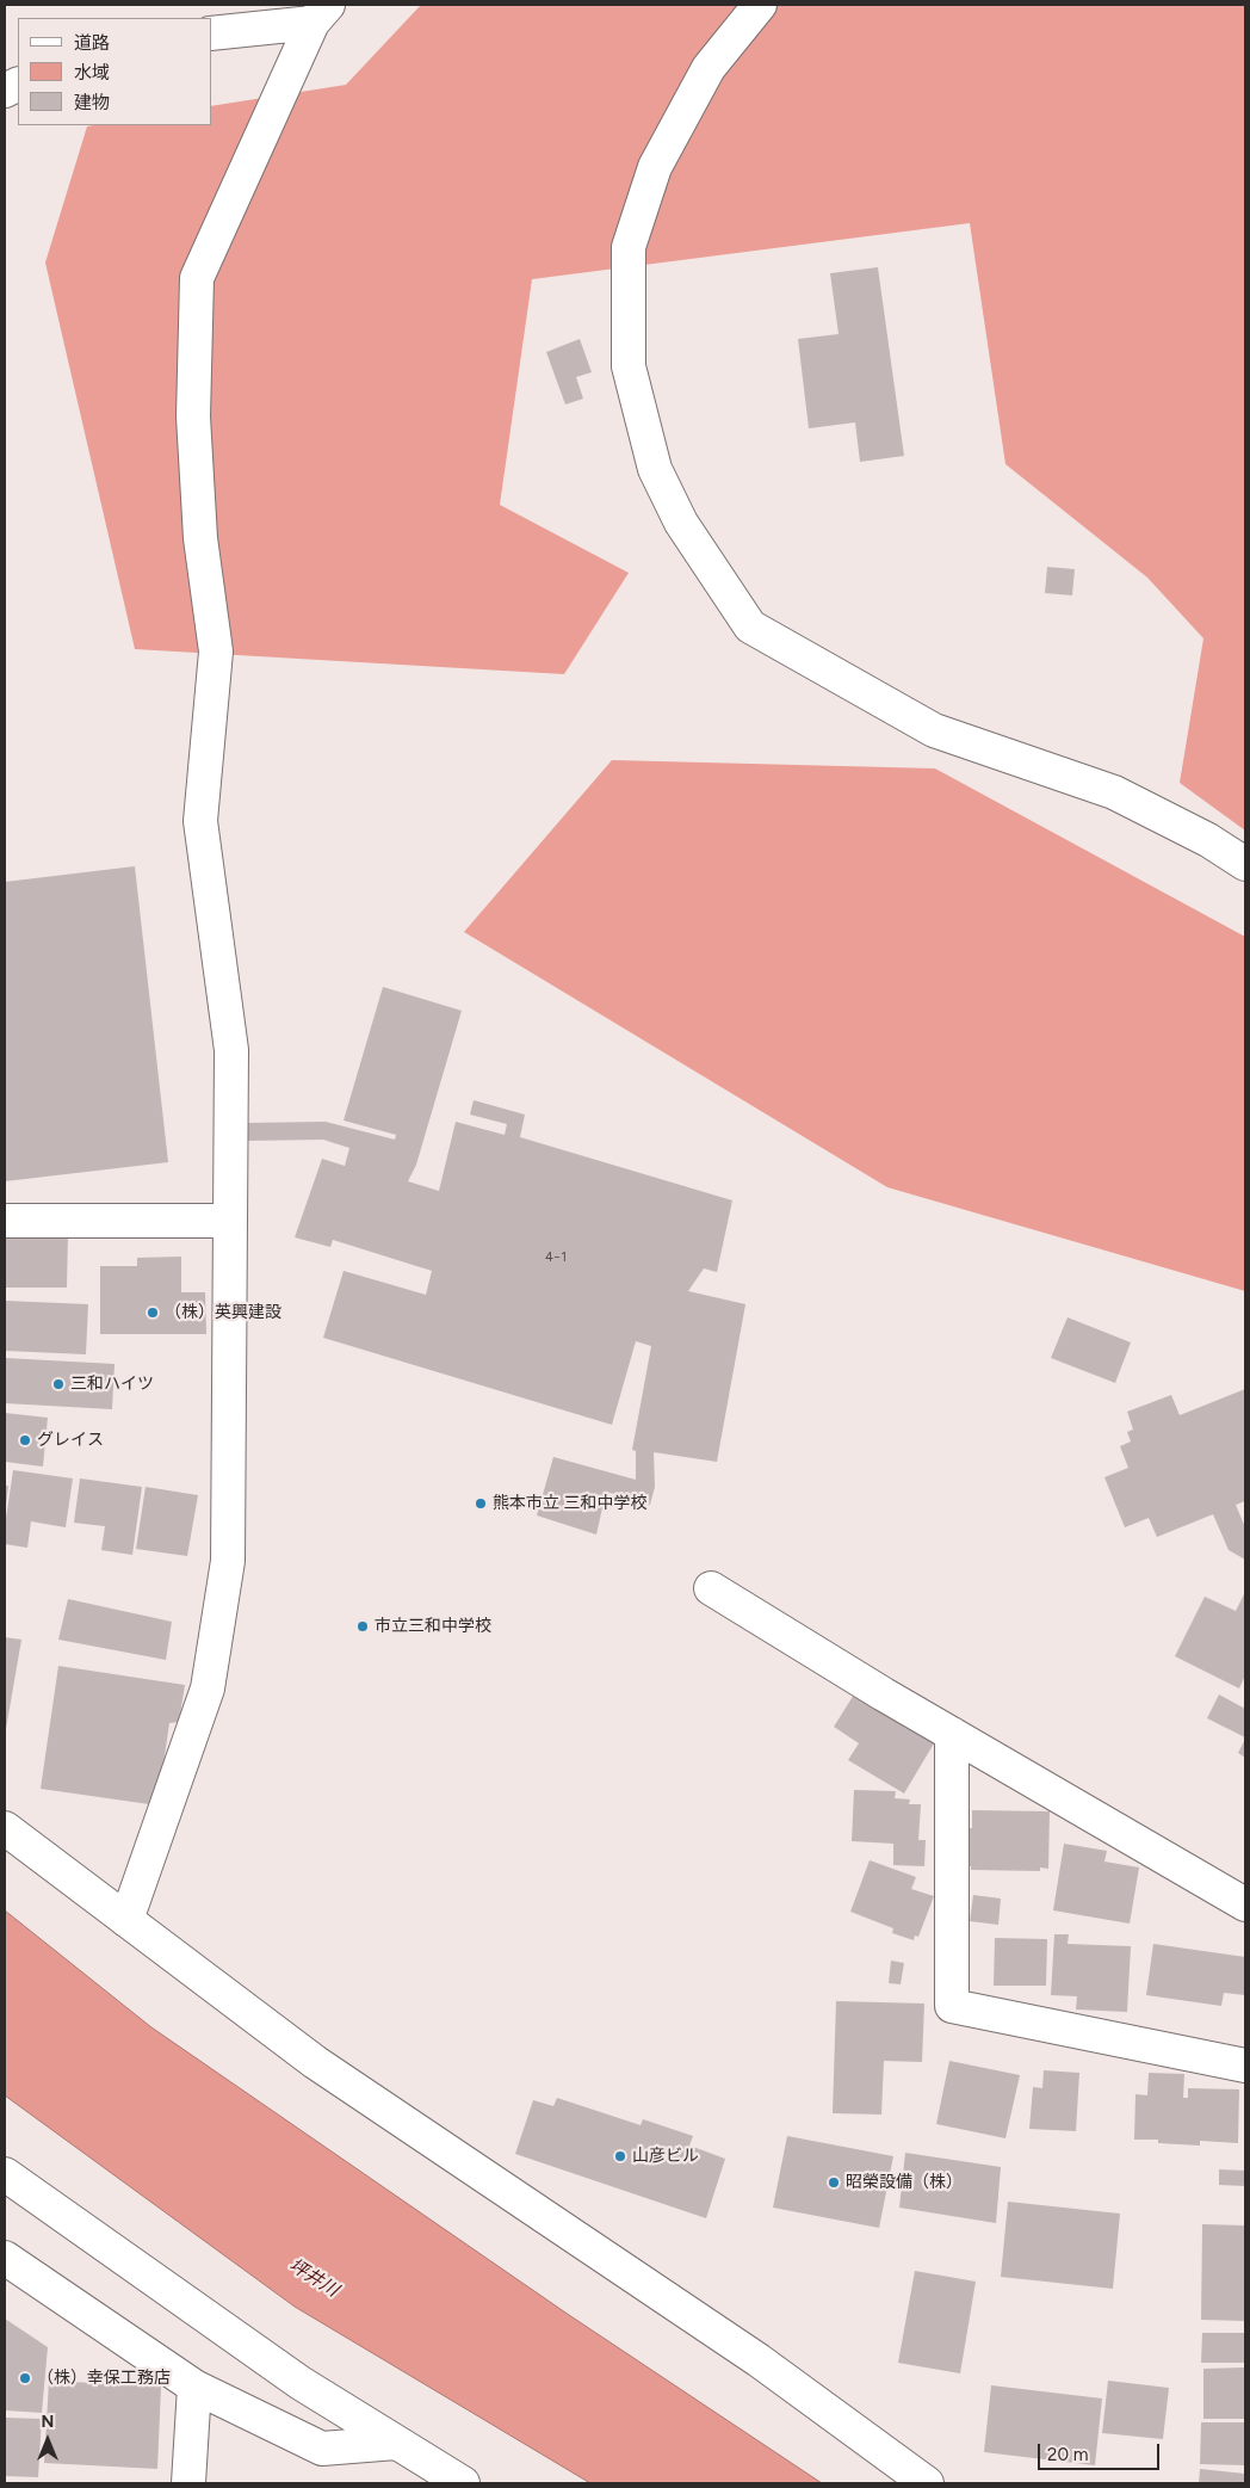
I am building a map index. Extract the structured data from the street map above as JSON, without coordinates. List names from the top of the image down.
{
  "water": ["坪井川"],
  "places": [
    "（株）英興建設",
    "三和ハイツ",
    "グレイス",
    "熊本市立 三和中学校",
    "市立三和中学校",
    "山彦ビル",
    "昭榮設備（株）",
    "（株）幸保工務店"
  ],
  "house_numbers": ["4−1"],
  "legend": ["道路", "水域", "建物"],
  "scale_bar": "20 m",
  "north": "top"
}
